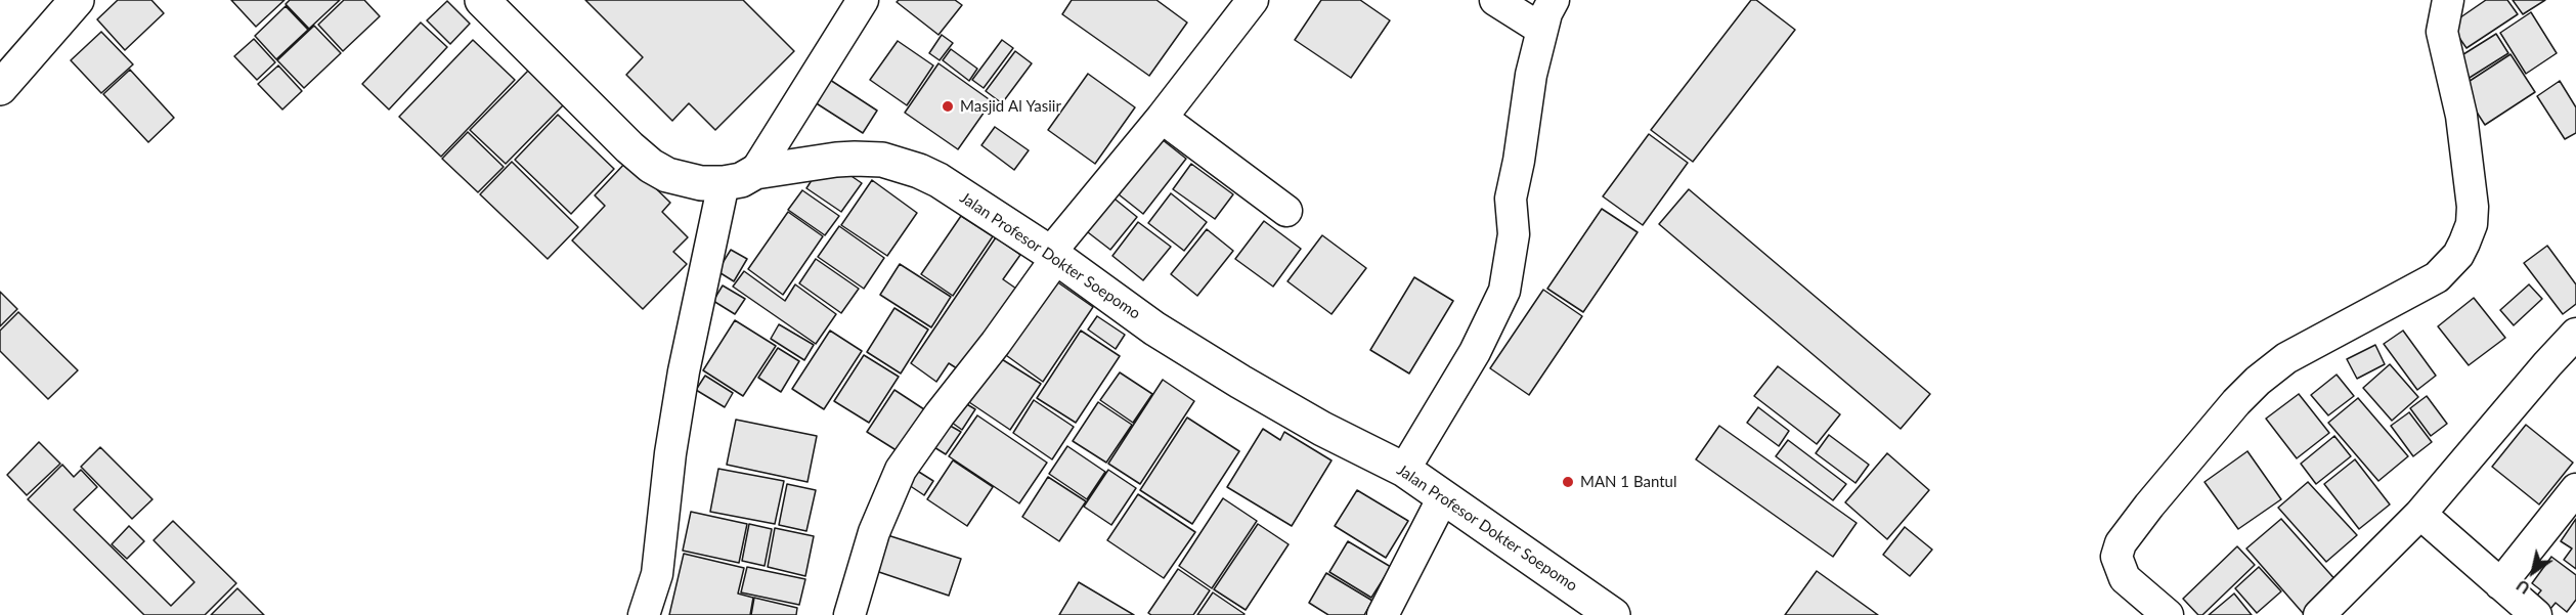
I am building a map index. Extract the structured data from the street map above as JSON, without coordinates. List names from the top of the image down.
{
  "streets": {
    "main road": ["Jalan Profesor Dokter Soepomo"]
  },
  "places": ["Masjid Al Yasiir", "MAN 1 Bantul"],
  "north": "bottom left"
}
